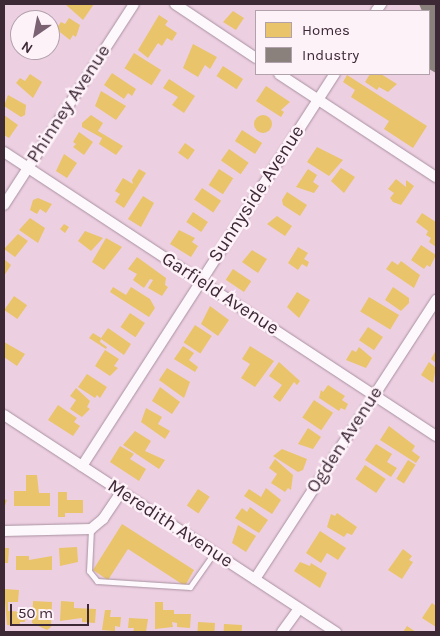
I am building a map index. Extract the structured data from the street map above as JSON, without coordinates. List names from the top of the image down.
{
  "streets": {
    "street": [
      "Phinney Avenue",
      "Sunnyside Avenue",
      "Garfield Avenue",
      "Ogden Avenue",
      "Meredith Avenue"
    ]
  },
  "crossings": [
    ["Phinney Avenue", "Garfield Avenue"],
    ["Sunnyside Avenue", "Garfield Avenue"],
    ["Sunnyside Avenue", "Meredith Avenue"],
    ["Garfield Avenue", "Ogden Avenue"],
    ["Ogden Avenue", "Meredith Avenue"]
  ],
  "legend": ["Homes", "Industry"],
  "scale_bar": "50 m",
  "north": "bottom left"
}
